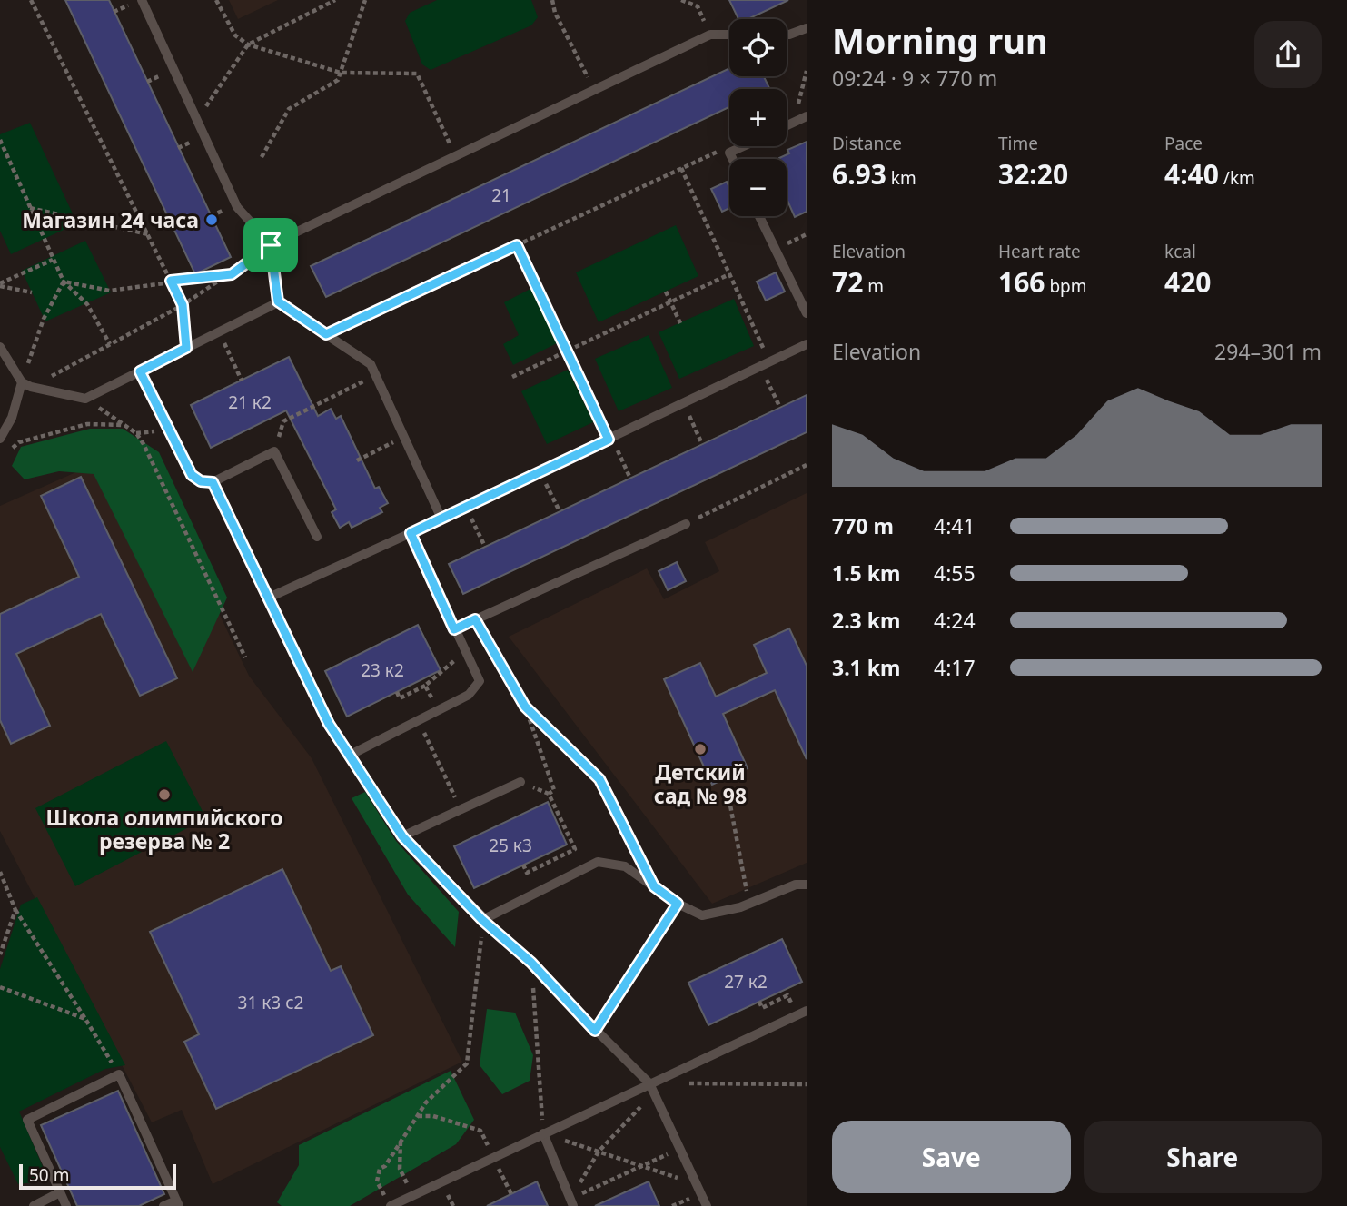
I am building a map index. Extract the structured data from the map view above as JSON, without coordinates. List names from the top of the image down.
{
  "places": ["Магазин 24 часа", "Детский сад № 98", "Школа олимпийского резерва № 2"],
  "house_numbers": [
    "21",
    "21 к2",
    "23 к2",
    "25 к3",
    "27 к2",
    "31 к3 с2"
  ],
  "scale_bar": "50 m",
  "page": {
    "heading": ["Morning run", "09:24 · 9 × 770 m"],
    "map_buttons": ["+", "−"],
    "stats": [
      ["Distance", "6.93 km"],
      ["Time", "32:20"],
      ["Pace", "4:40 /km"],
      ["Elevation", "72 m"],
      ["Heart rate", "166 bpm"],
      ["kcal", "420"]
    ],
    "chart": ["Elevation", "294–301 m"],
    "list": [
      {
        "name": "770 m",
        "note": "4:41"
      },
      {
        "name": "1.5 km",
        "note": "4:55"
      },
      {
        "name": "2.3 km",
        "note": "4:24"
      },
      {
        "name": "3.1 km",
        "note": "4:17"
      }
    ],
    "buttons": ["Save", "Share"],
    "scale": "50 m"
  }
}
